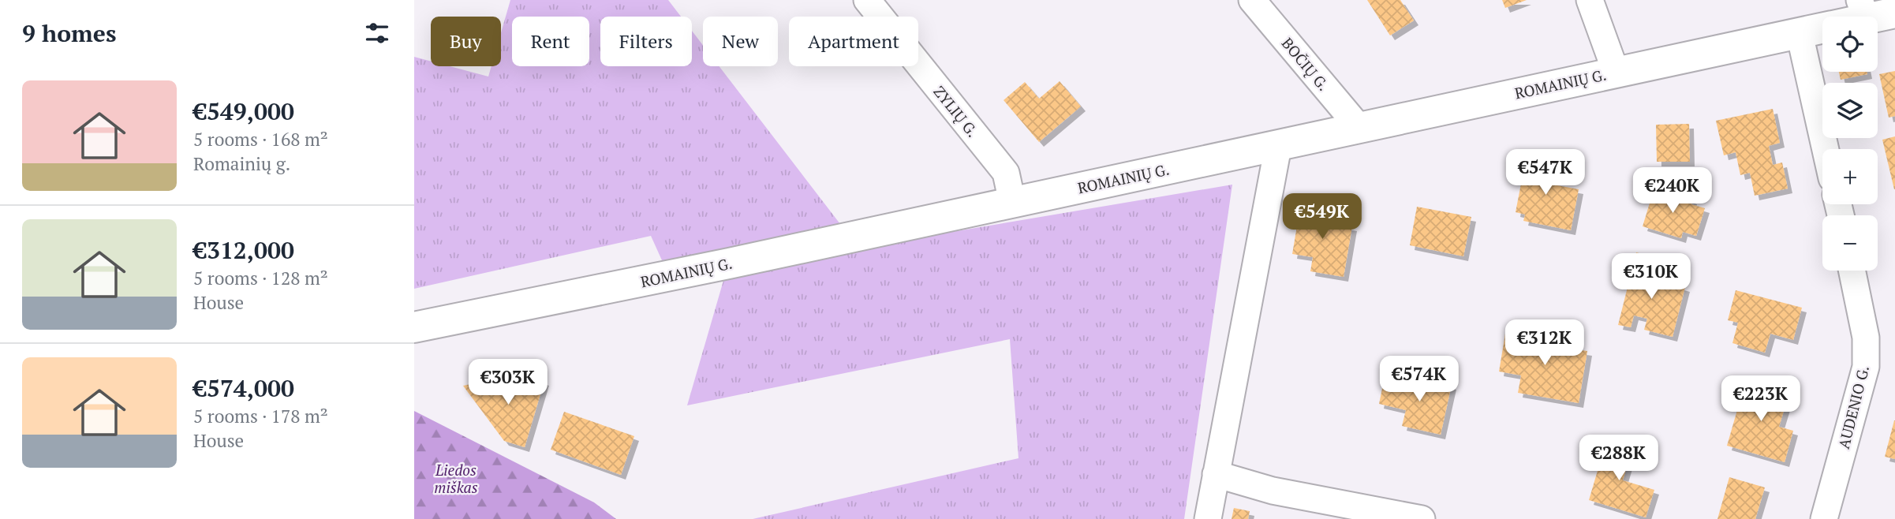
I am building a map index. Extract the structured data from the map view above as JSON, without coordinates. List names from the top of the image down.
{
  "streets": {
    "main road": ["ROMAINIŲ G."],
    "street": ["BOČIŲ G.", "ZYLIŲ G.", "AUDENIO G."]
  },
  "crossings": [
    ["BOČIŲ G.", "ROMAINIŲ G."],
    ["ROMAINIŲ G.", "ZYLIŲ G."]
  ],
  "parks": ["Liedos miškas"],
  "page": {
    "heading": "9 homes",
    "map_buttons": ["+", "−"],
    "chip": [
      "Buy",
      "Rent",
      "Filters",
      "New",
      "Apartment"
    ],
    "list": [
      {
        "name": "€549,000",
        "note": "5 rooms · 168 m² · Romainių g."
      },
      {
        "name": "€312,000",
        "note": "5 rooms · 128 m² · House"
      },
      {
        "name": "€574,000",
        "note": "5 rooms · 178 m² · House"
      }
    ],
    "price": [
      "€547K",
      "€240K",
      "€549K",
      "€310K",
      "€312K",
      "€574K",
      "€303K",
      "€223K",
      "€288K"
    ]
  }
}
